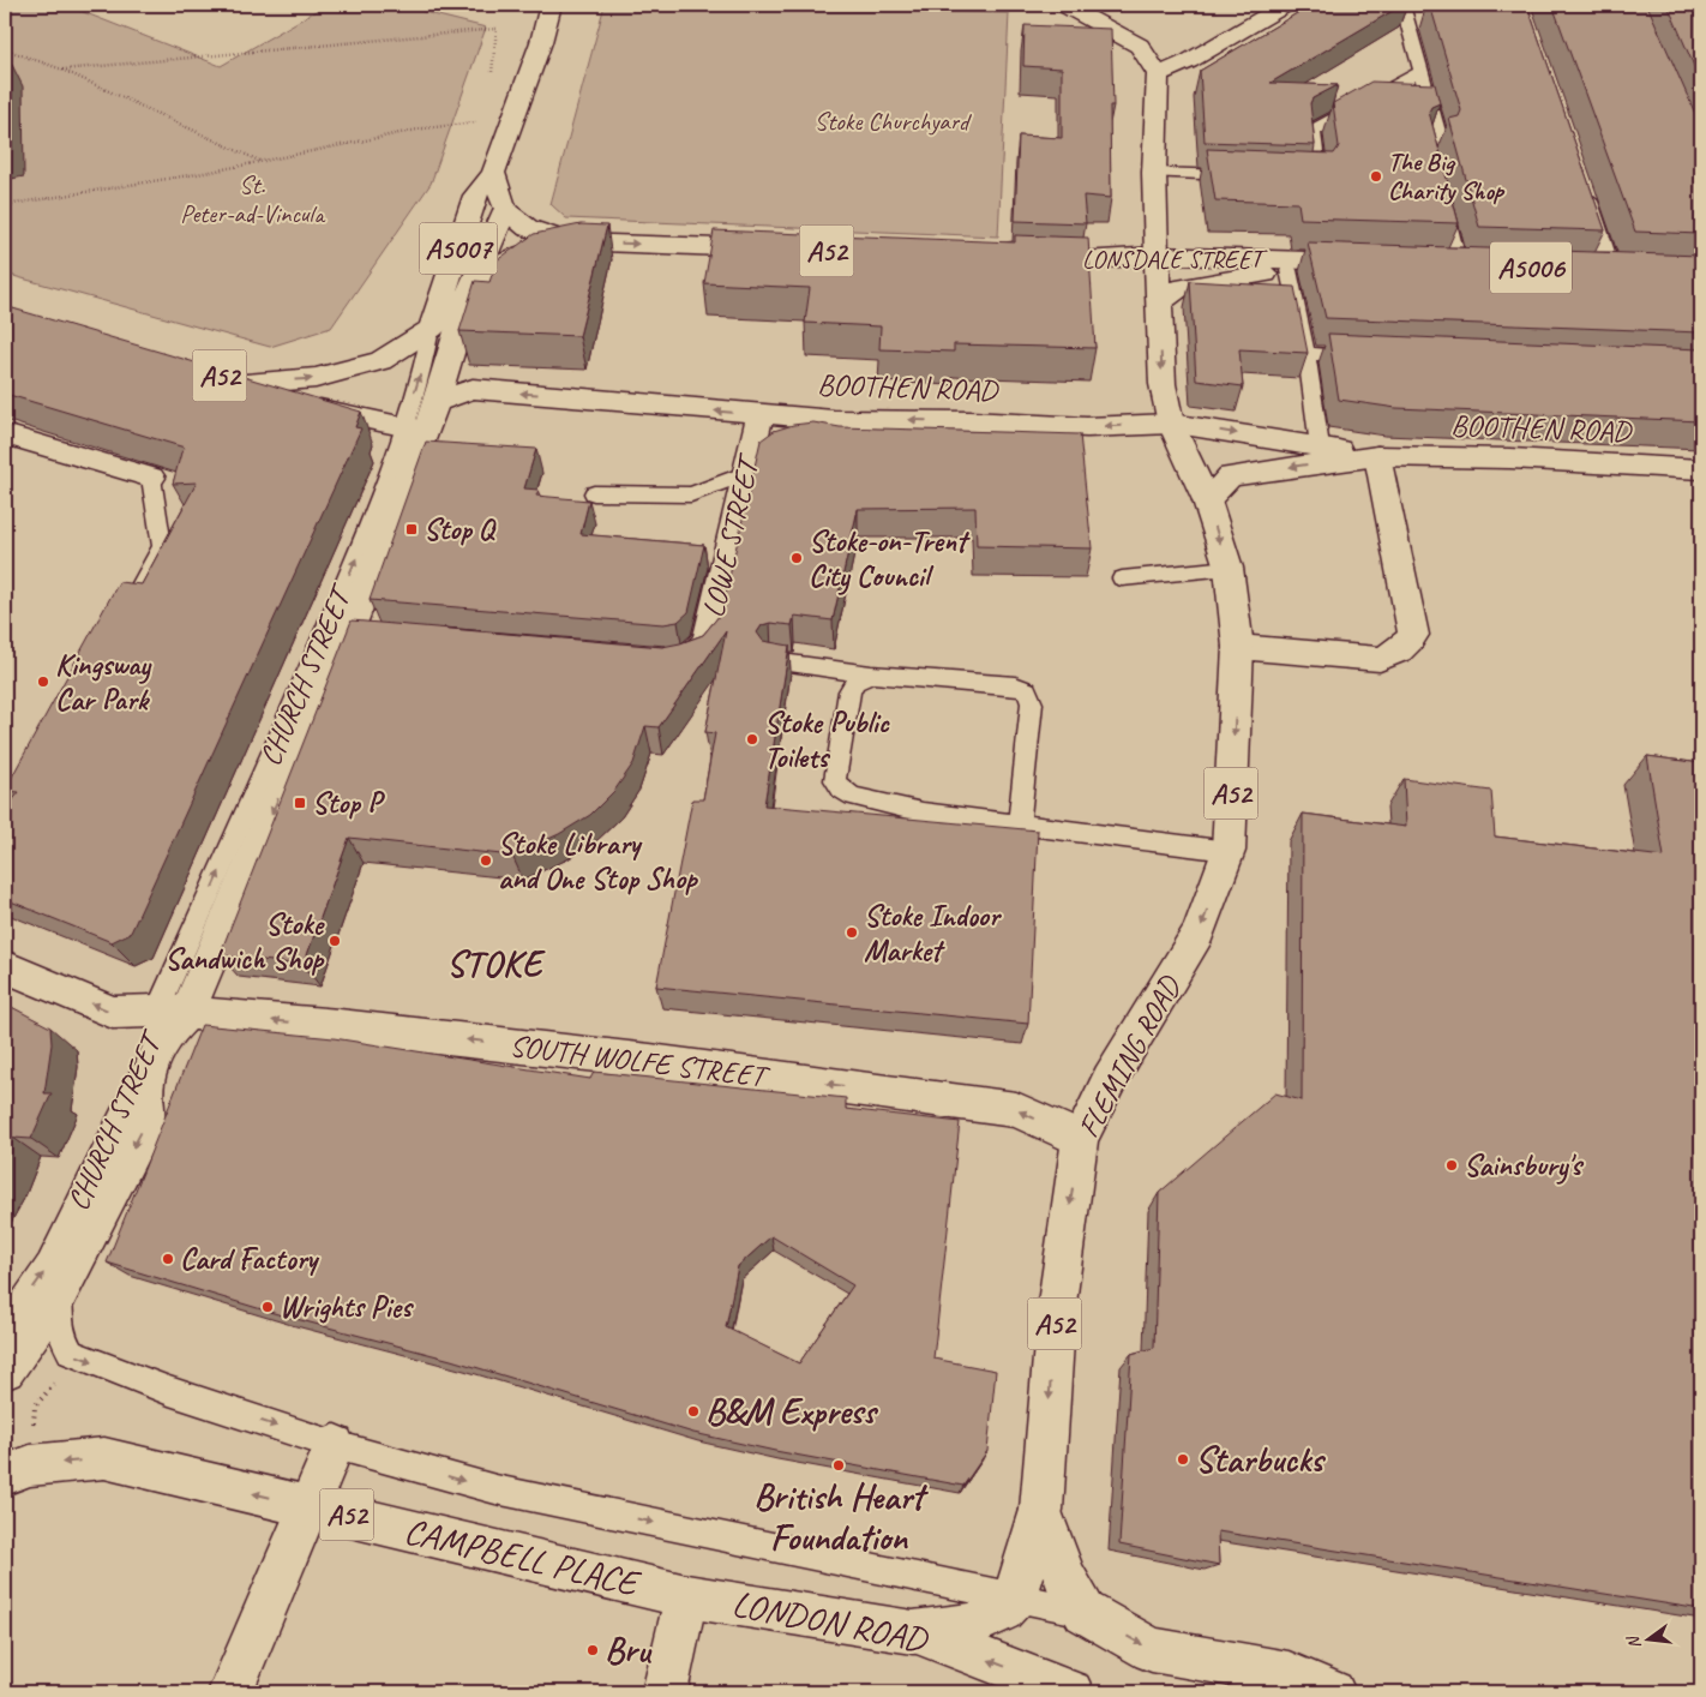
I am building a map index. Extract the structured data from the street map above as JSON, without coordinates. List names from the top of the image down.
{
  "streets": {
    "street": [
      "A5007",
      "A52",
      "LONSDALE STREET",
      "BOOTHEN ROAD",
      "LOWE STREET",
      "CHURCH STREET",
      "FLEMING ROAD",
      "SOUTH WOLFE STREET",
      "CAMPBELL PLACE",
      "LONDON ROAD"
    ]
  },
  "crossings": [
    ["A52", "LONSDALE STREET"],
    ["A52", "BOOTHEN ROAD"],
    ["A52", "CHURCH STREET"],
    ["A52", "FLEMING ROAD"],
    ["A52", "LONDON ROAD"],
    ["BOOTHEN ROAD", "LOWE STREET"],
    ["BOOTHEN ROAD", "CHURCH STREET"],
    ["BOOTHEN ROAD", "FLEMING ROAD"],
    ["CHURCH STREET", "SOUTH WOLFE STREET"],
    ["FLEMING ROAD", "SOUTH WOLFE STREET"],
    ["CAMPBELL PLACE", "LONDON ROAD"]
  ],
  "one_way": [
    "FLEMING ROAD",
    "SOUTH WOLFE STREET",
    "CAMPBELL PLACE",
    "LONDON ROAD"
  ],
  "districts": ["STOKE"],
  "parks": ["Stoke Churchyard", "St. Peter-ad-Vincula"],
  "places": {
    "other": [
      "The Big Charity Shop",
      "Stoke-on-Trent City Council",
      "Kingsway Car Park",
      "Stoke Public Toilets",
      "Stoke Library and One Stop Shop",
      "Stoke Indoor Market",
      "Stoke Sandwich Shop",
      "Sainsbury's",
      "Card Factory",
      "Wrights Pies",
      "B&M Express",
      "Starbucks",
      "British Heart Foundation",
      "Bru"
    ],
    "transit": ["Stop Q", "Stop P"]
  },
  "north": "left"
}
